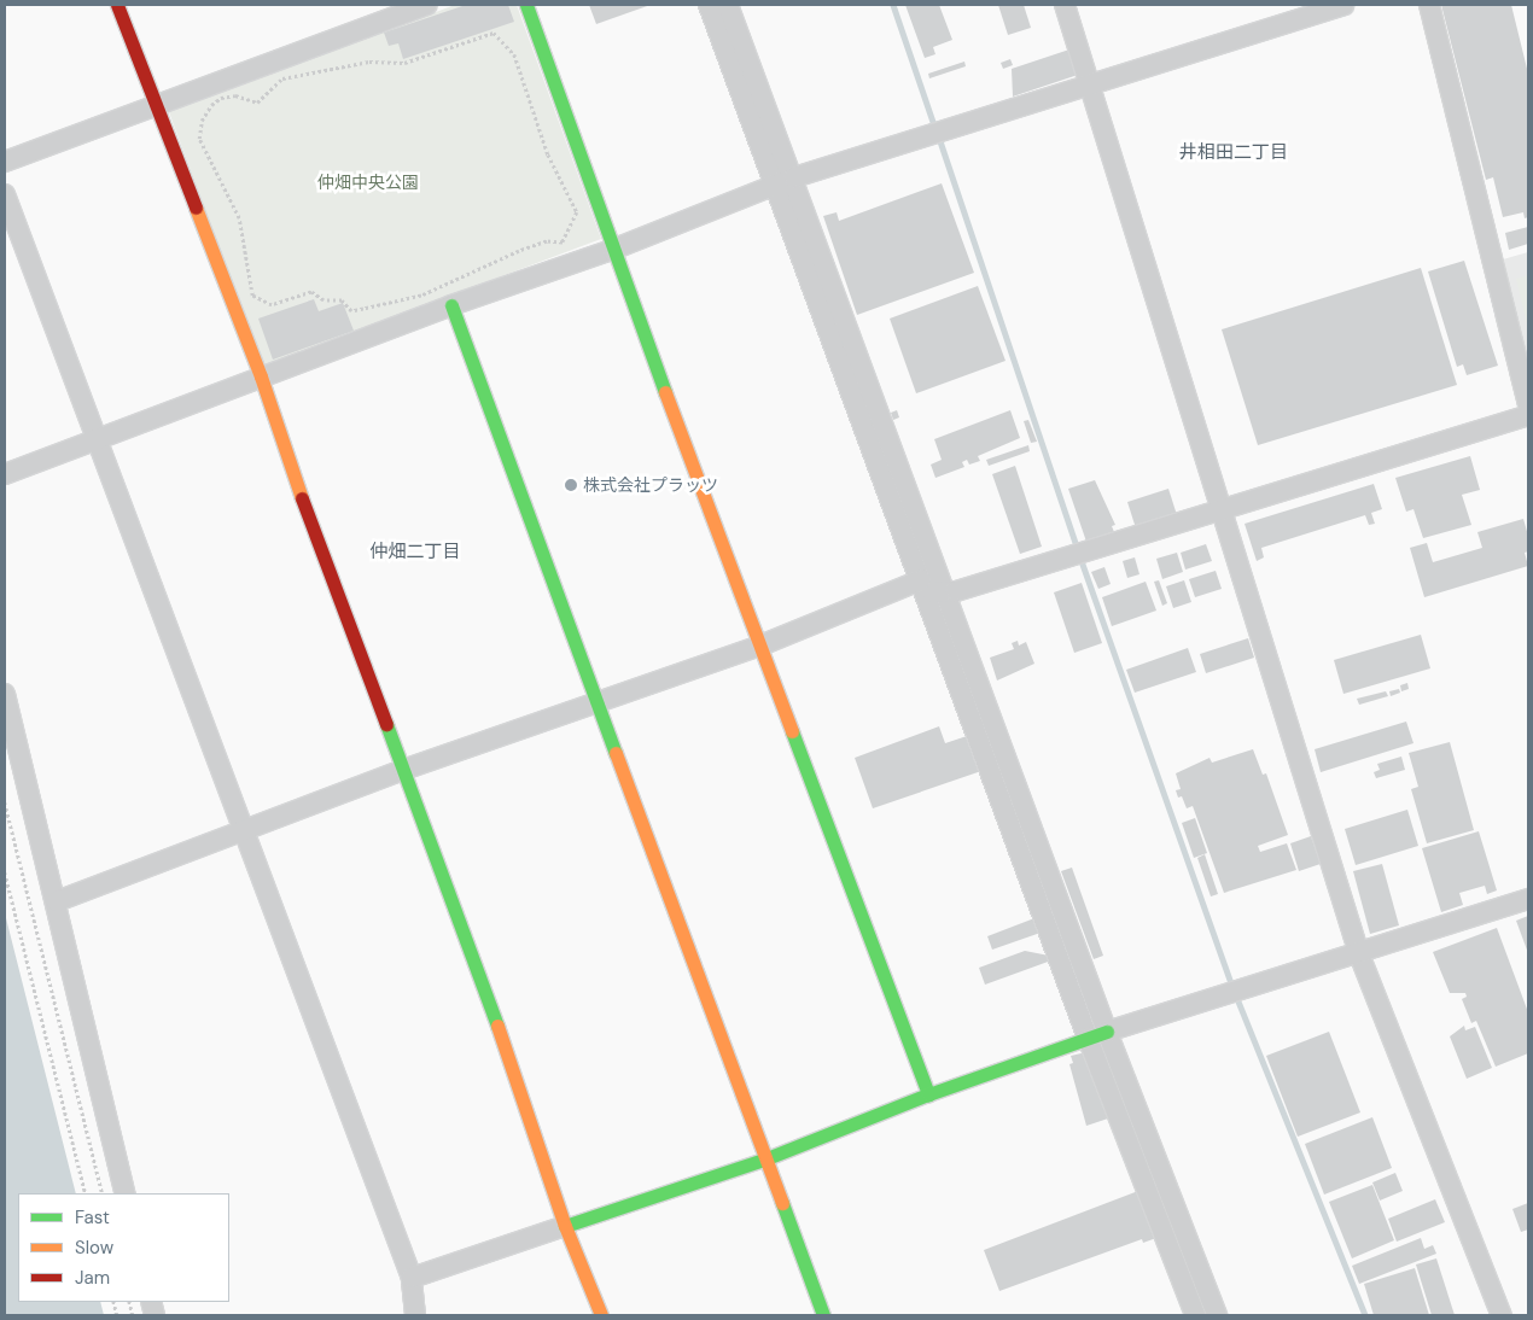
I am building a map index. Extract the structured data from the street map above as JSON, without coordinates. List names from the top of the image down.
{
  "districts": ["井相田二丁目", "仲畑二丁目"],
  "parks": ["仲畑中央公園"],
  "places": ["株式会社プラッツ"],
  "legend": ["Fast", "Slow", "Jam"]
}
